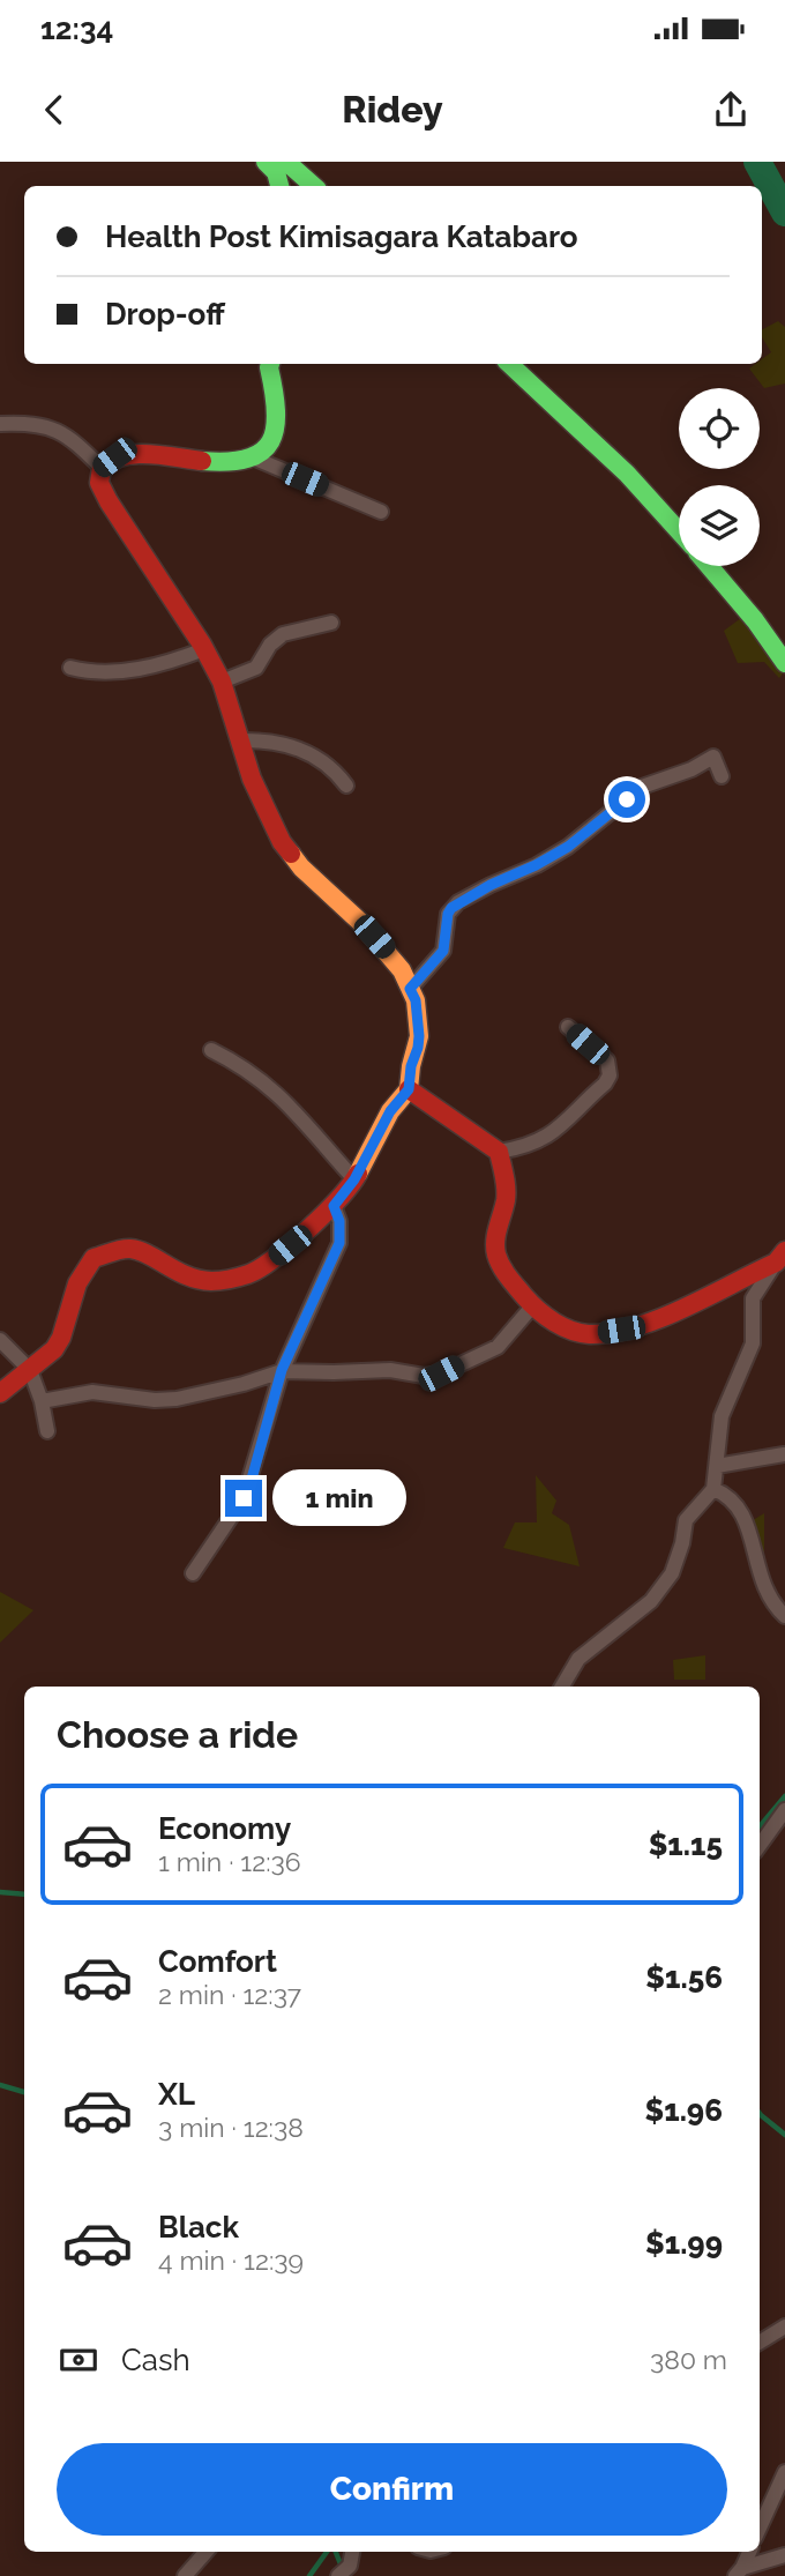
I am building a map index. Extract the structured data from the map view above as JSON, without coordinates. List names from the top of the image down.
{
  "page": {
    "status": "12:34",
    "header": "Ridey",
    "banner": ["Health Post Kimisagara Katabaro", "Drop-off"],
    "bubble": "1 min",
    "heading": "Choose a ride",
    "list": [
      {
        "name": "Economy",
        "note": "1 min · 12:36",
        "value": "$1.15"
      },
      {
        "name": "Comfort",
        "note": "2 min · 12:37",
        "value": "$1.56"
      },
      {
        "name": "XL",
        "note": "3 min · 12:38",
        "value": "$1.96"
      },
      {
        "name": "Black",
        "note": "4 min · 12:39",
        "value": "$1.99"
      }
    ],
    "pay": ["Cash", "380 m"],
    "buttons": "Confirm"
  }
}
